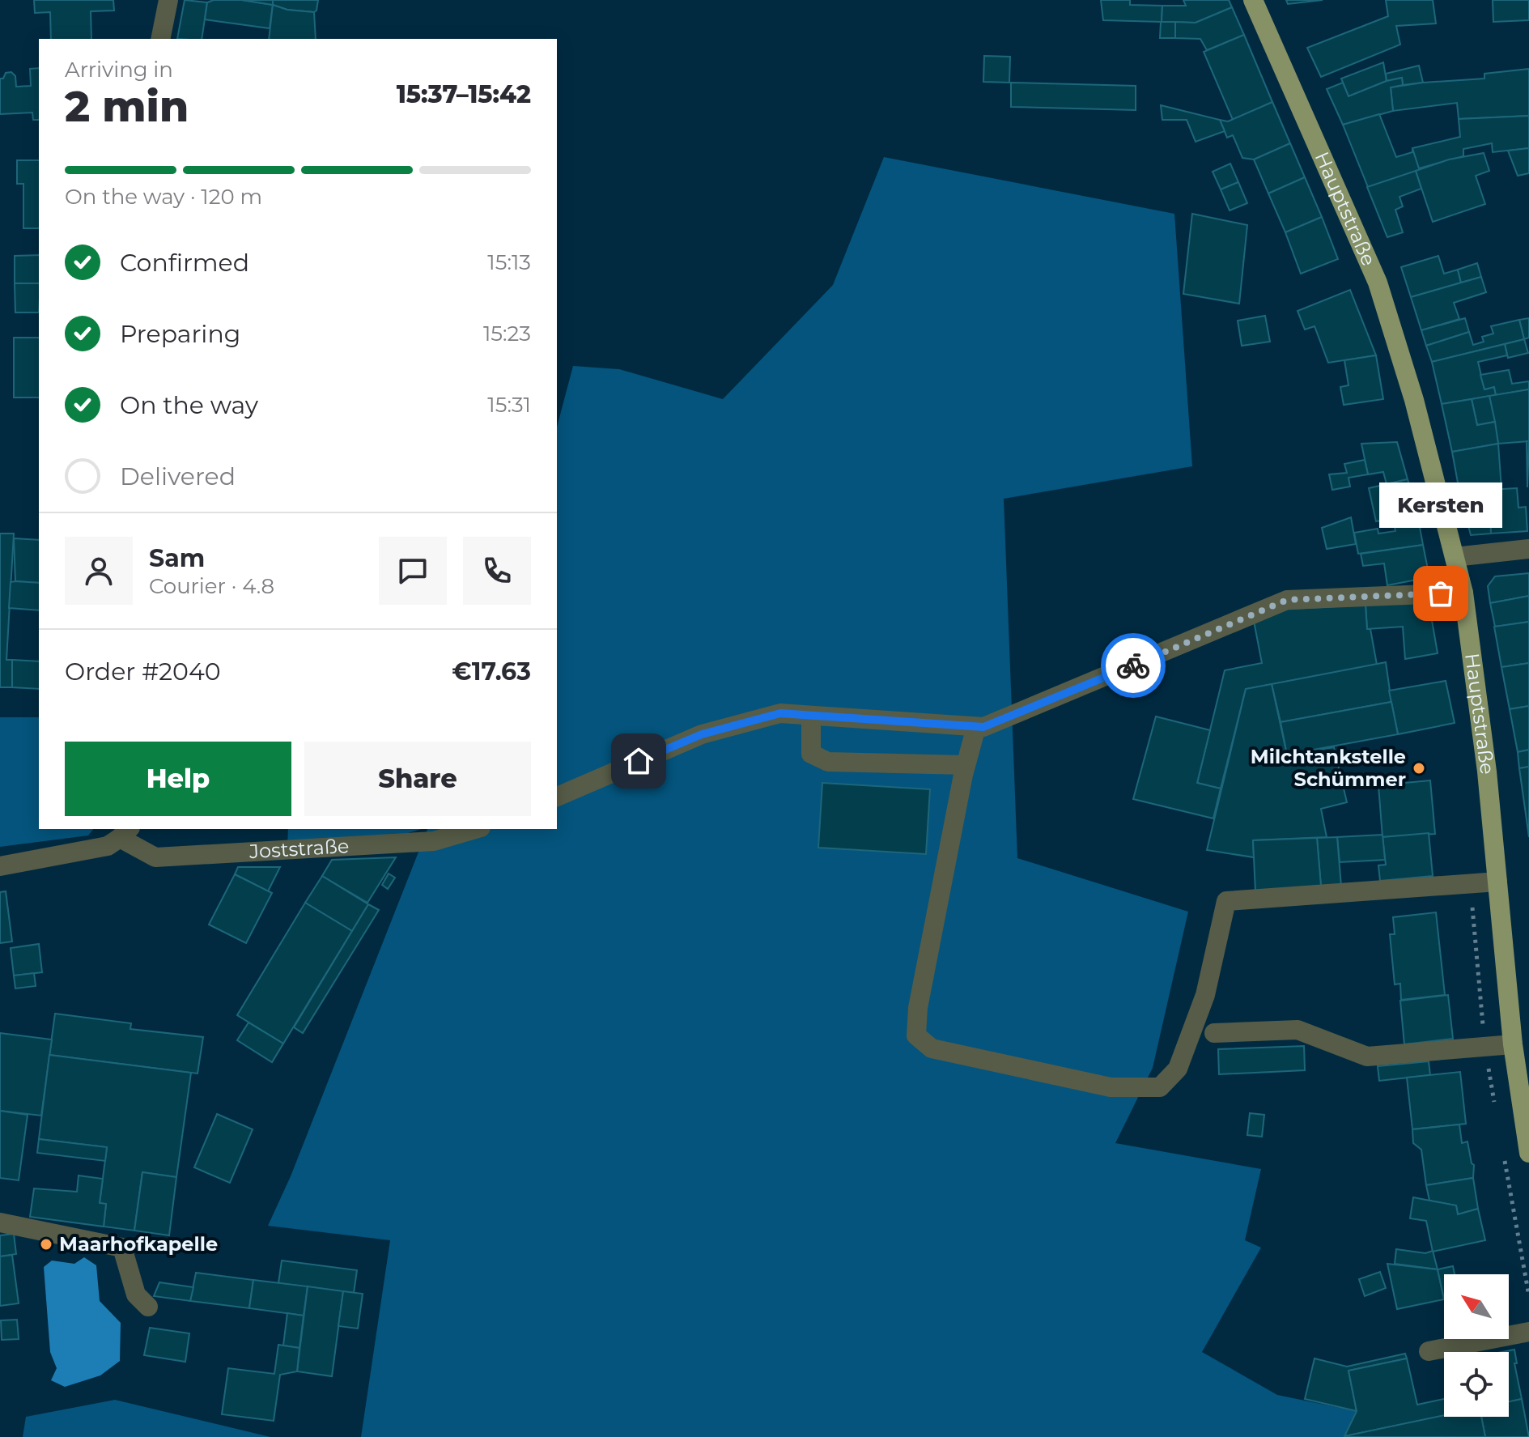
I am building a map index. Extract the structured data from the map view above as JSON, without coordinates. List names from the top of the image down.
{
  "streets": {
    "main road": ["Hauptstraße"],
    "street": ["Joststraße"]
  },
  "places": ["Kersten", "Milchtankstelle Schümmer", "Maarhofkapelle"],
  "north": "top left",
  "page": {
    "heading": ["2 min", "Arriving in", "15:37–15:42"],
    "panel": [
      "Sam",
      "Courier · 4.8",
      "Order #2040",
      "€17.63"
    ],
    "bar": "On the way · 120 m",
    "list": [
      ["Confirmed", "15:13"],
      ["Preparing", "15:23"],
      ["On the way", "15:31"],
      "Delivered"
    ],
    "bubble": "Kersten",
    "buttons": ["Help", "Share"]
  }
}
